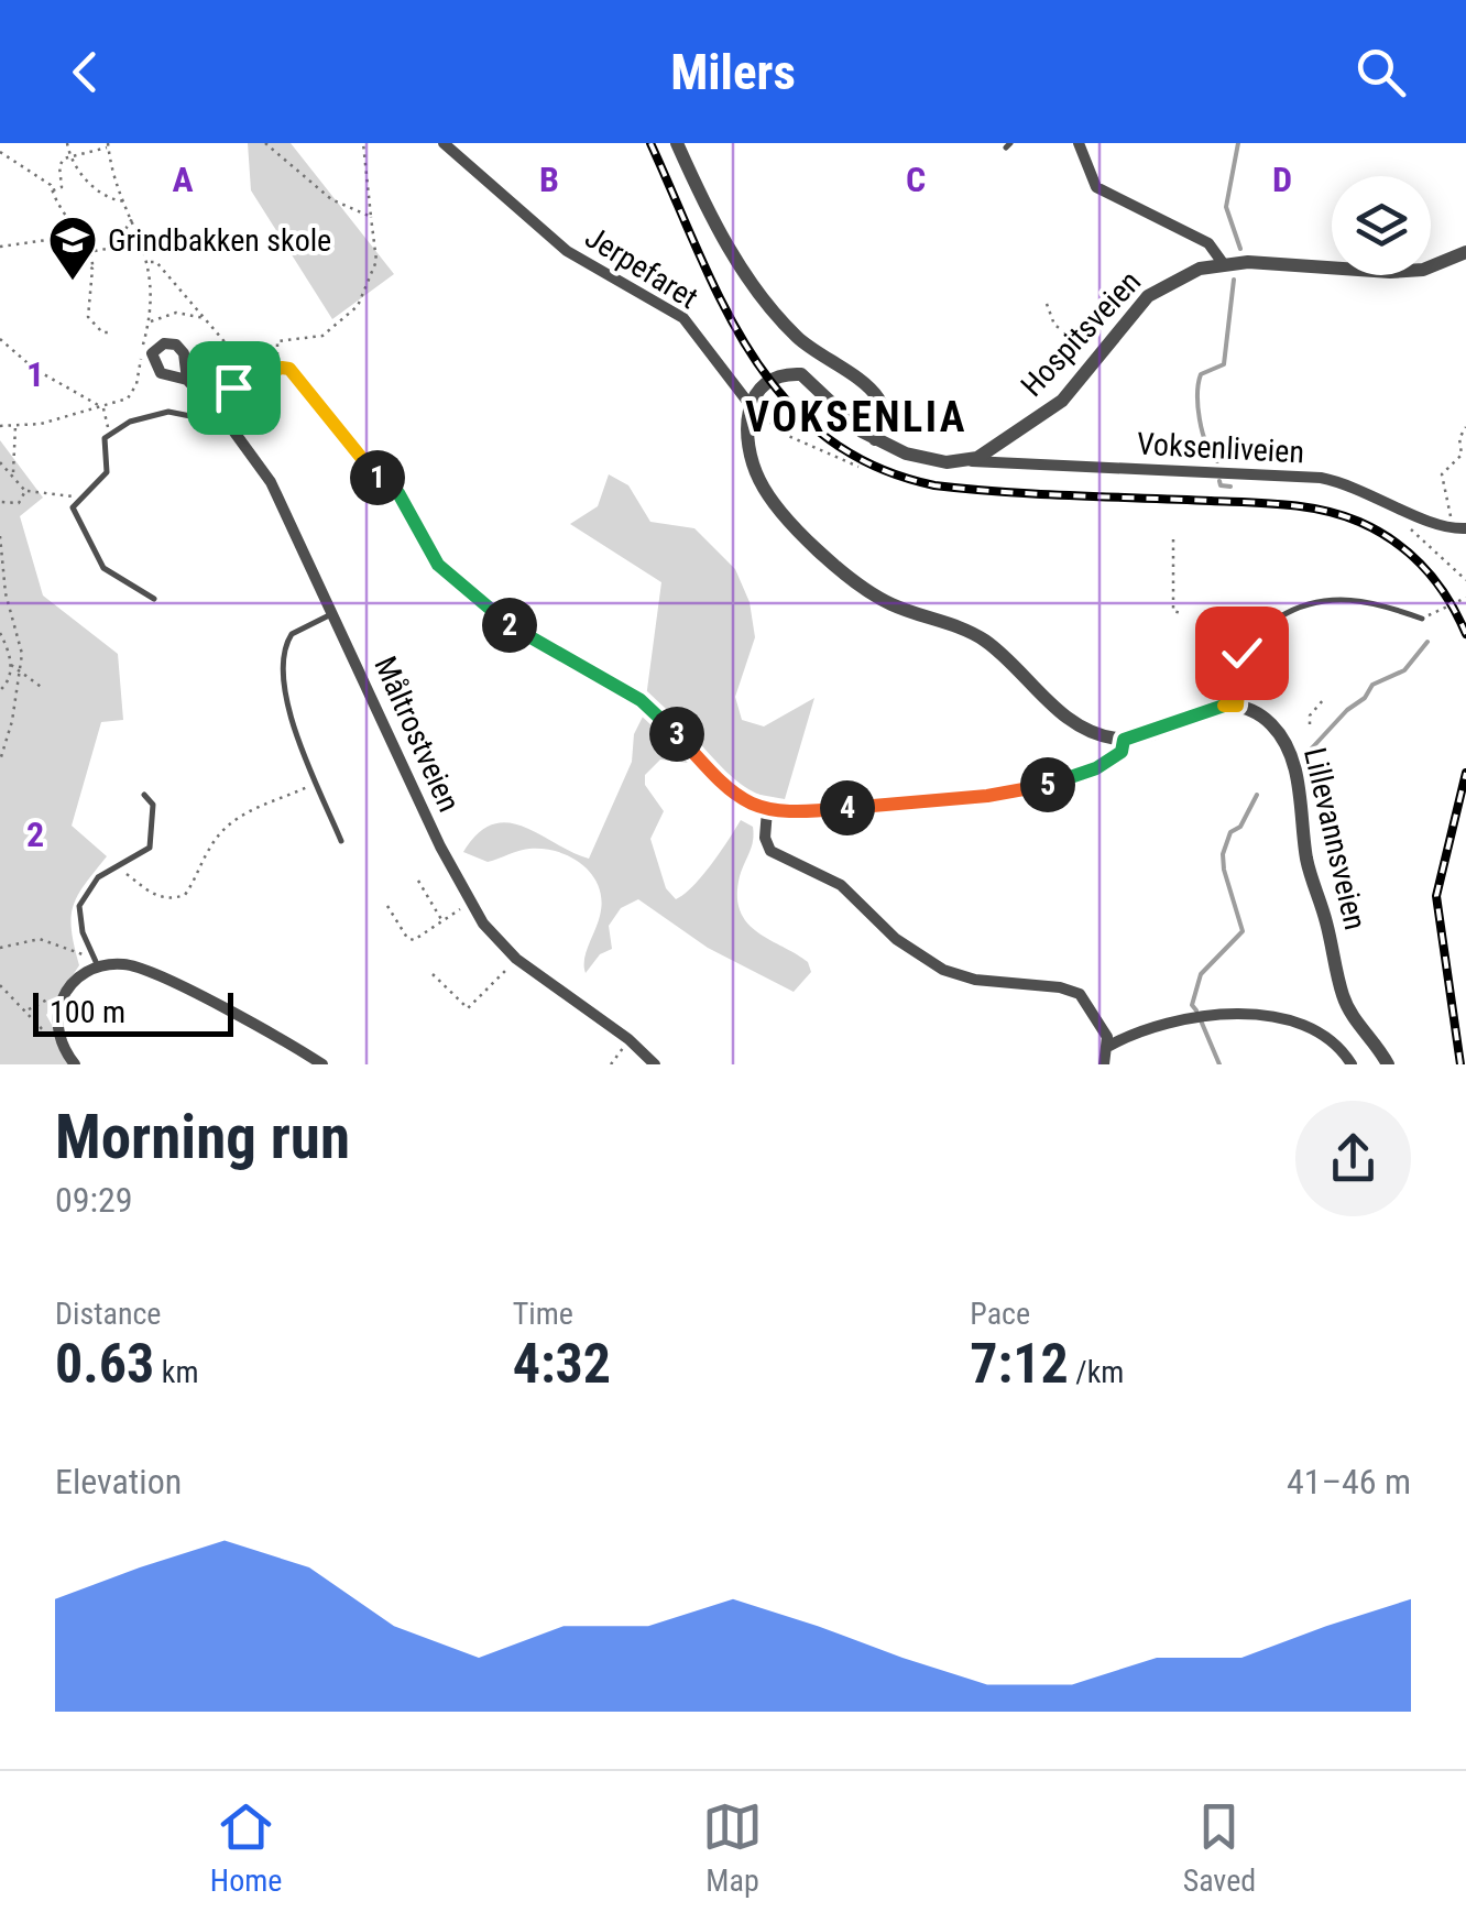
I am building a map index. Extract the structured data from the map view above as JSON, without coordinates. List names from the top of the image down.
{
  "streets": {
    "street": [
      "Jerpefaret",
      "Hospitsveien",
      "Voksenliveien",
      "Måltrostveien",
      "Lillevannsveien"
    ]
  },
  "crossings": [
    ["Hospitsveien", "Voksenliveien"]
  ],
  "districts": ["VOKSENLIA"],
  "places": {
    "school or university": ["Grindbakken skole"]
  },
  "scale_bar": "100 m",
  "page": {
    "header": "Milers",
    "pins": [
      "1",
      "2",
      "3",
      "5",
      "4"
    ],
    "scale": "100 m",
    "heading": ["Morning run", "09:29"],
    "stats": [
      ["Distance", "0.63 km"],
      ["Time", "4:32"],
      ["Pace", "7:12 /km"]
    ],
    "chart": ["Elevation", "41–46 m"],
    "tabs": ["Home", "Map", "Saved"]
  },
  "grid": {
    "columns": [
      "A",
      "B",
      "C",
      "D"
    ],
    "rows": ["1", "2"]
  }
}
